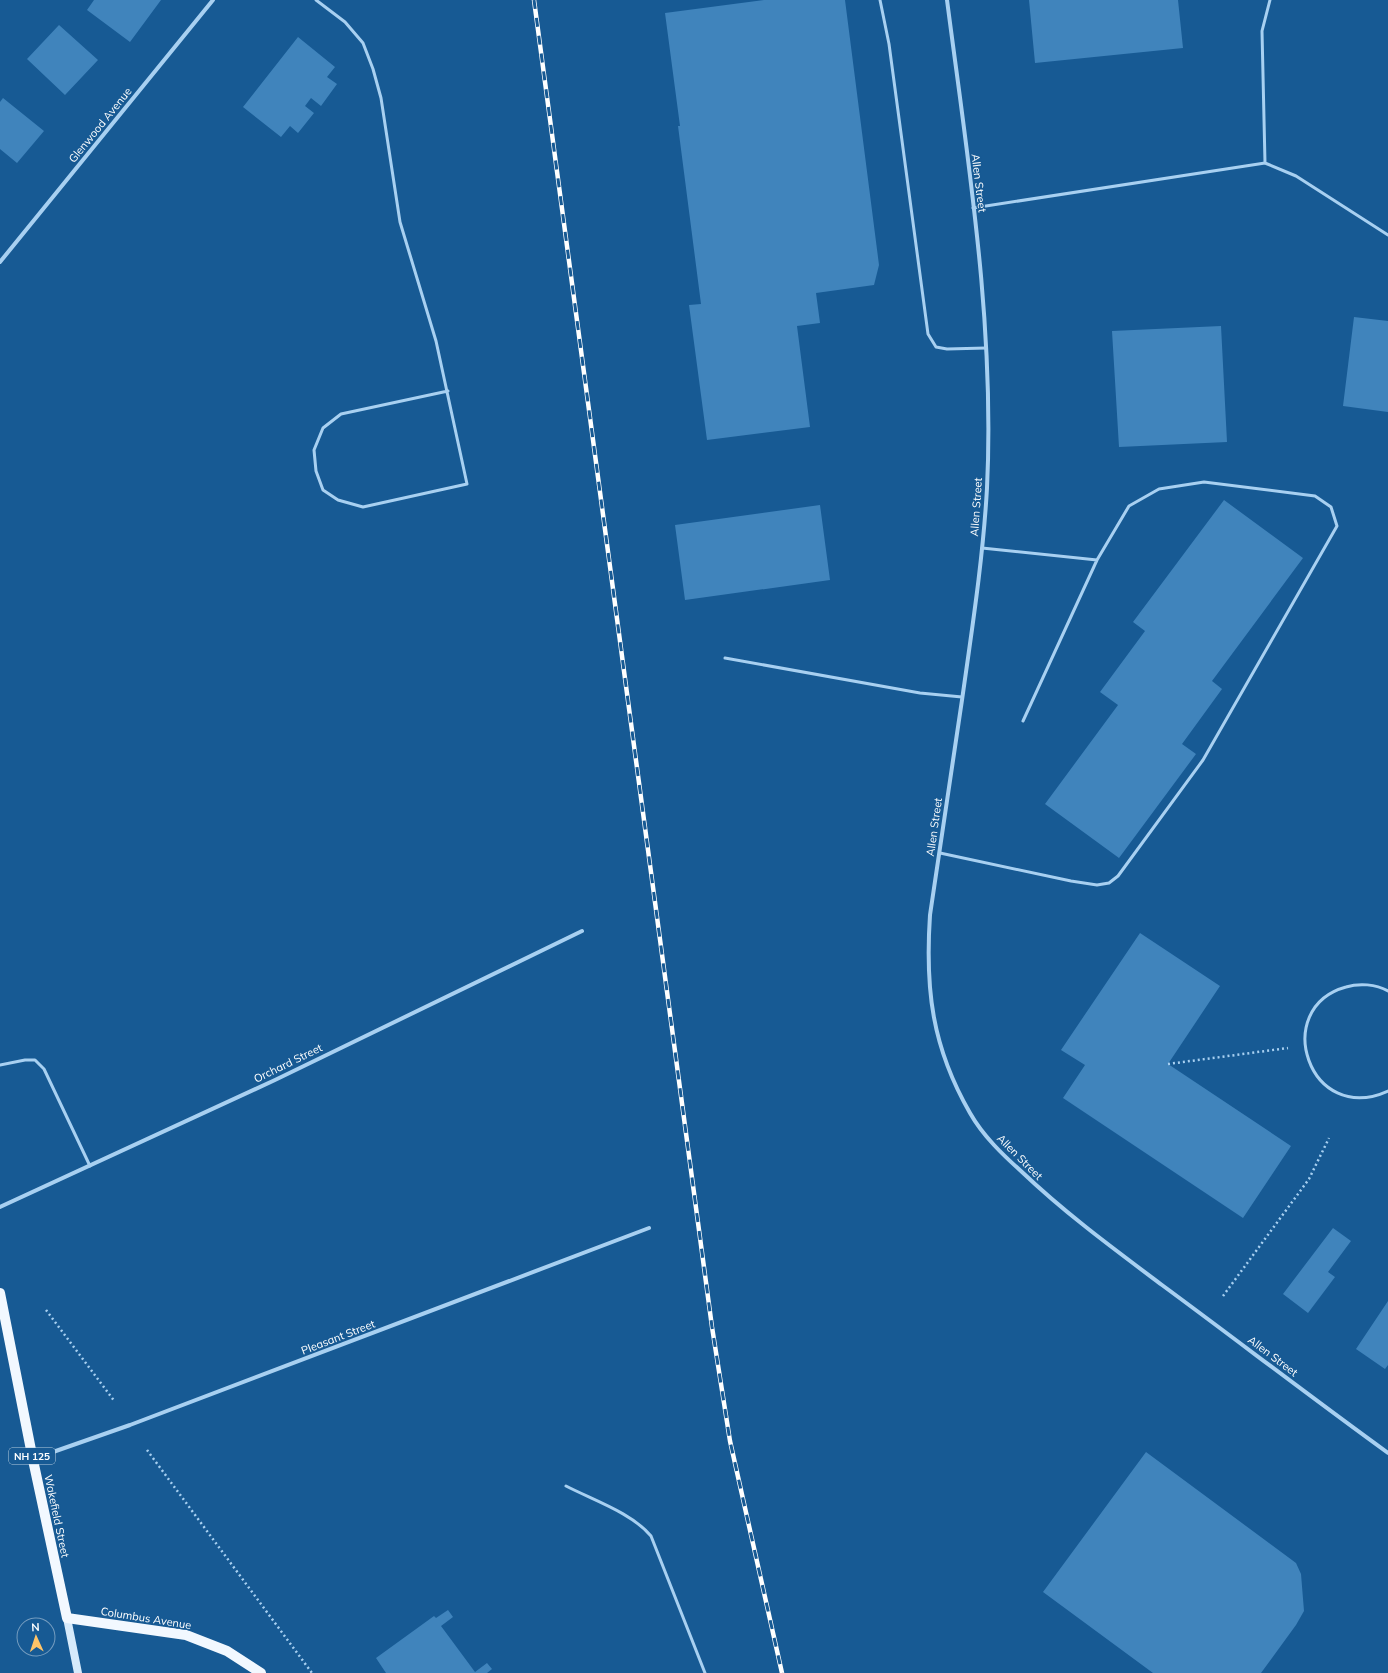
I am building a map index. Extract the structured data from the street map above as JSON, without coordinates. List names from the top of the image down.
{
  "streets": {
    "main road": ["NH 125", "Wakefield Street", "Columbus Avenue"],
    "street": [
      "Glenwood Avenue",
      "Allen Street",
      "Orchard Street",
      "Pleasant Street"
    ]
  },
  "crossings": [
    ["Pleasant Street", "Wakefield Street"],
    ["Wakefield Street", "Columbus Avenue"]
  ],
  "north": "top"
}
